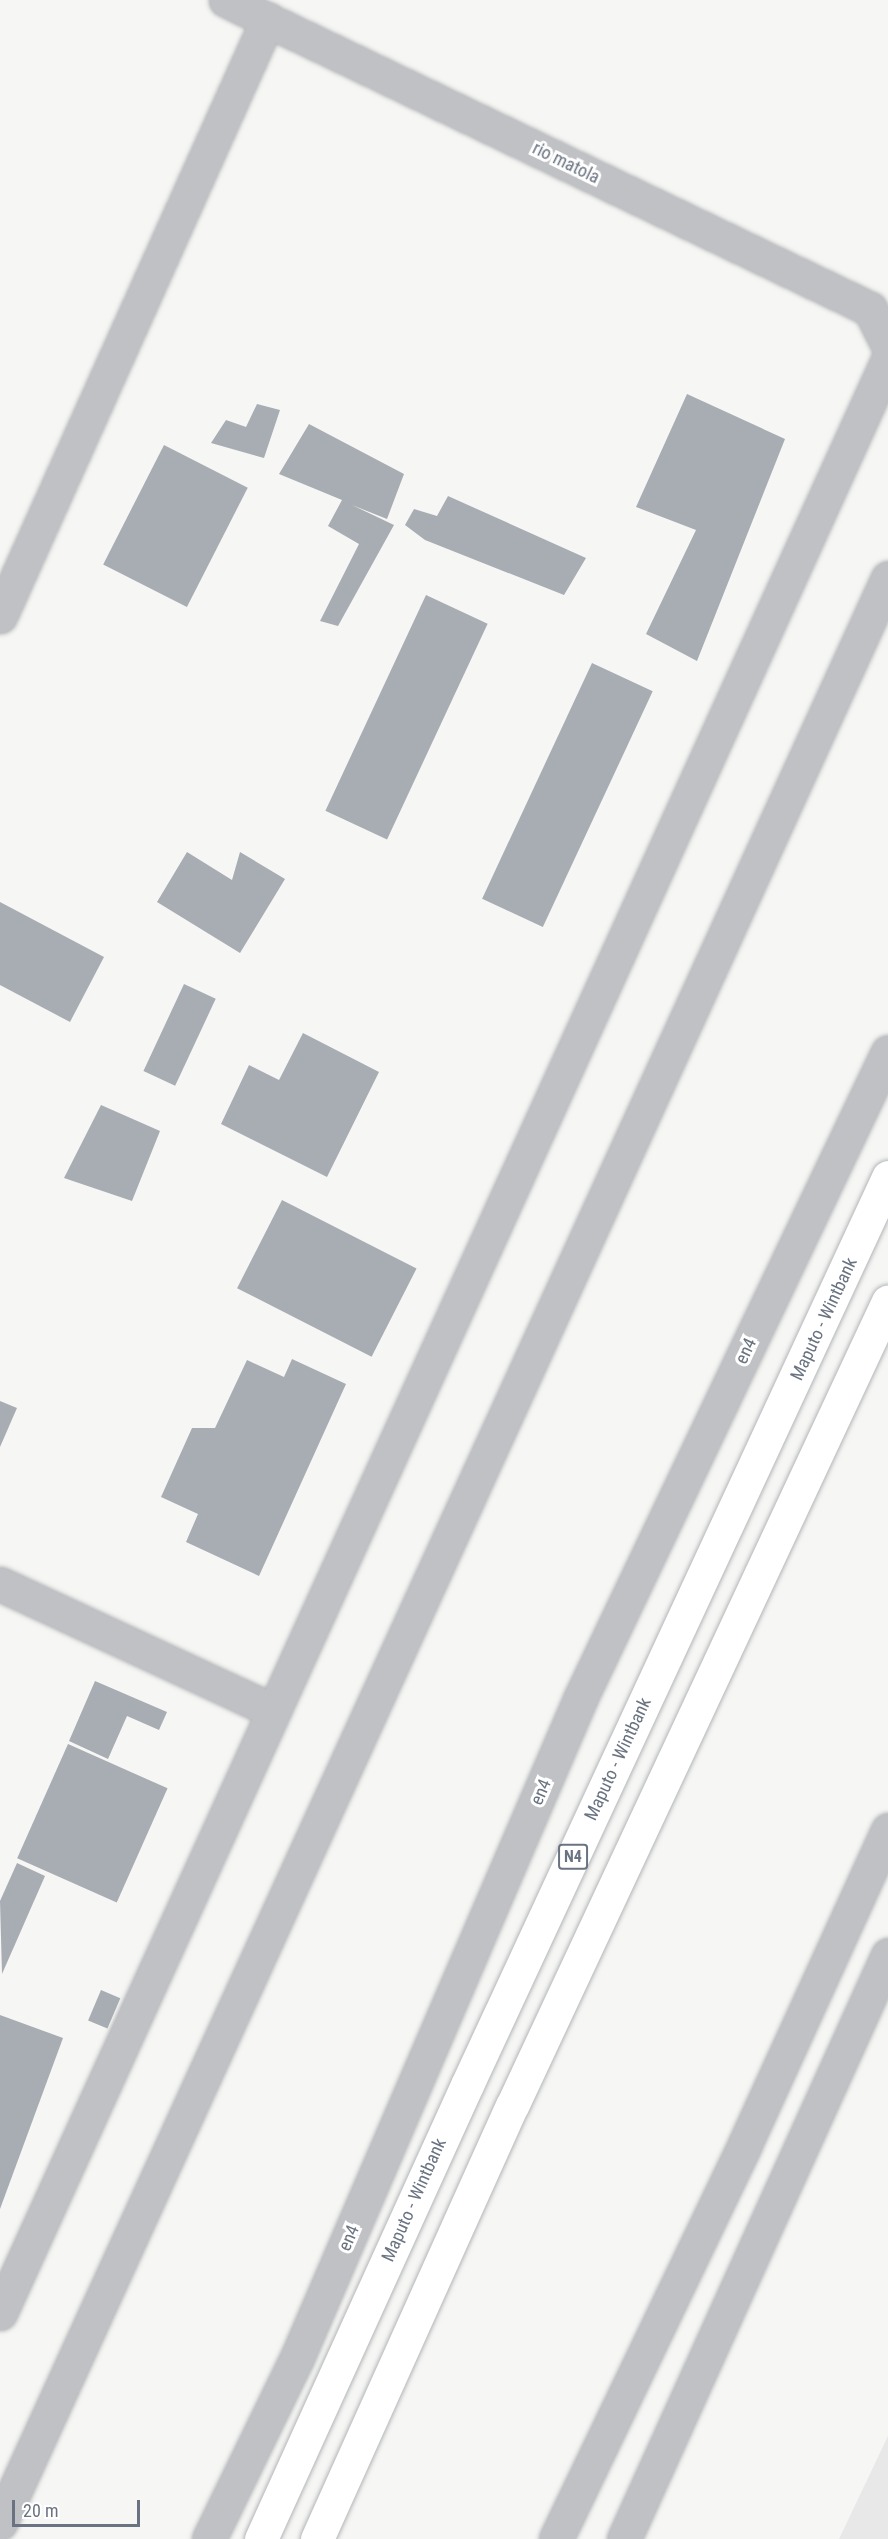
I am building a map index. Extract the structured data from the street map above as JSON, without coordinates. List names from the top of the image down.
{
  "streets": {
    "highway": ["Maputo - Wintbank", "N4"],
    "street": ["rio matola", "en4"]
  },
  "scale_bar": "20 m"
}
